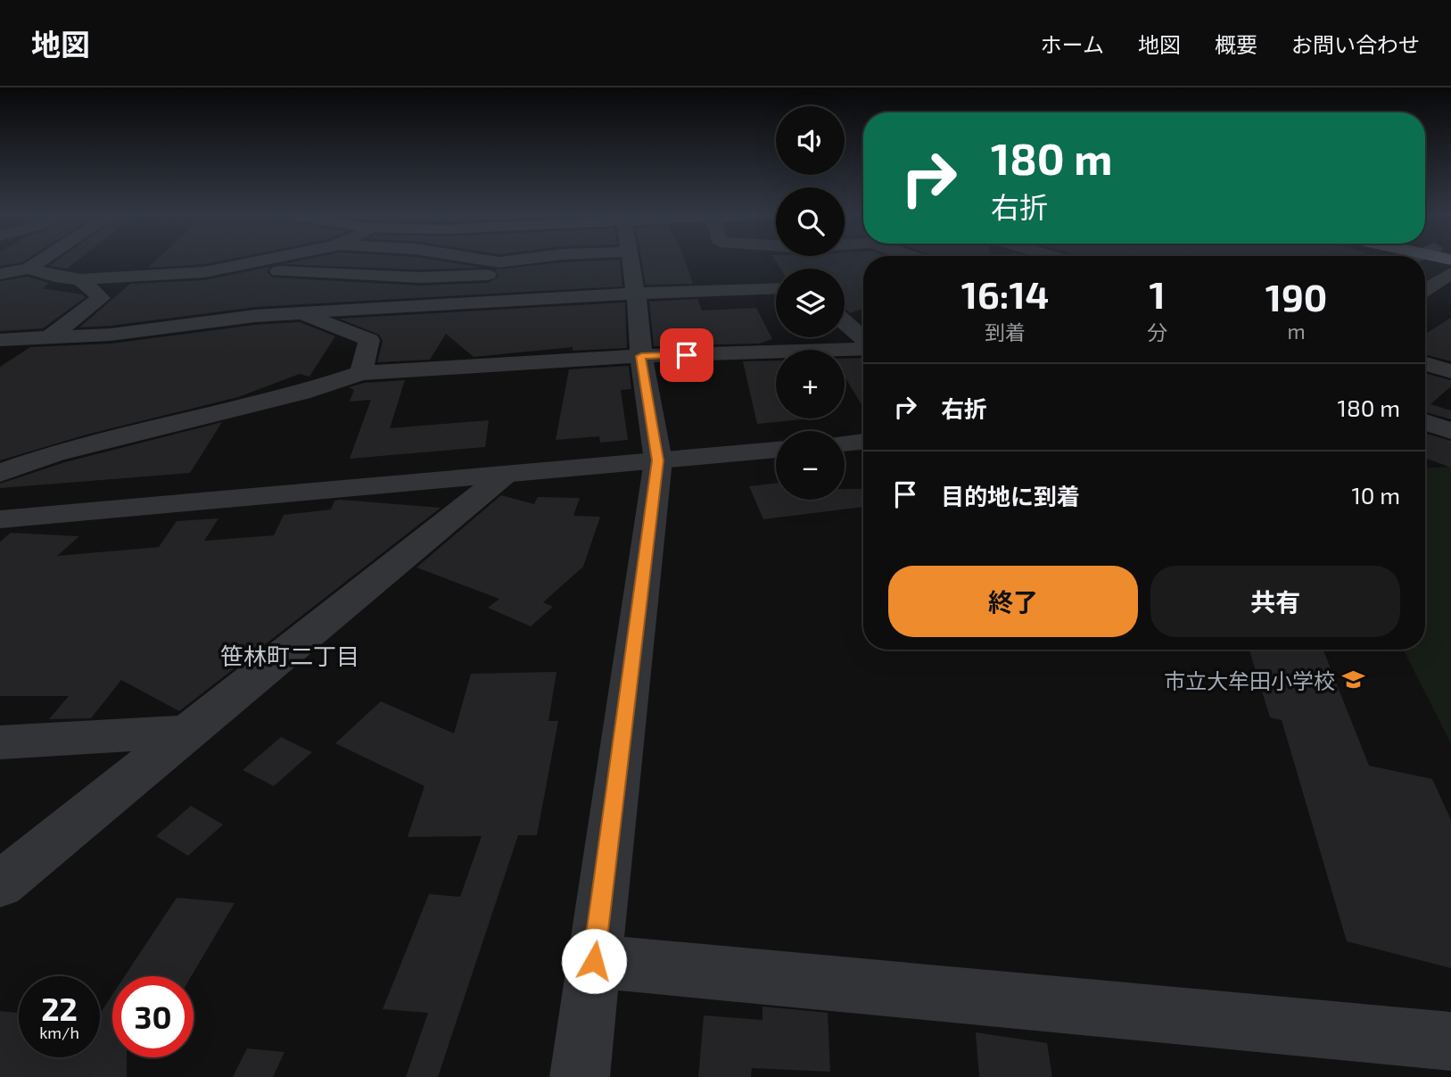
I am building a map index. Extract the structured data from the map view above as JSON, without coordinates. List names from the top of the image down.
{
  "districts": ["笹林町二丁目"],
  "places": {
    "school or university": ["市立大牟田小学校"]
  },
  "page": {
    "header": "地図",
    "nav": [
      "ホーム",
      "地図",
      "概要",
      "お問い合わせ"
    ],
    "map_buttons": ["+", "−"],
    "turn": ["180 m", "右折"],
    "eta": [
      "16:14",
      "到着",
      "1",
      "分",
      "190",
      "m"
    ],
    "list": [
      {
        "name": "右折",
        "value": "180 m"
      },
      {
        "name": "目的地に到着",
        "value": "10 m"
      }
    ],
    "buttons": ["終了", "共有"],
    "speed": "22 km/h",
    "limit": "30"
  }
}
